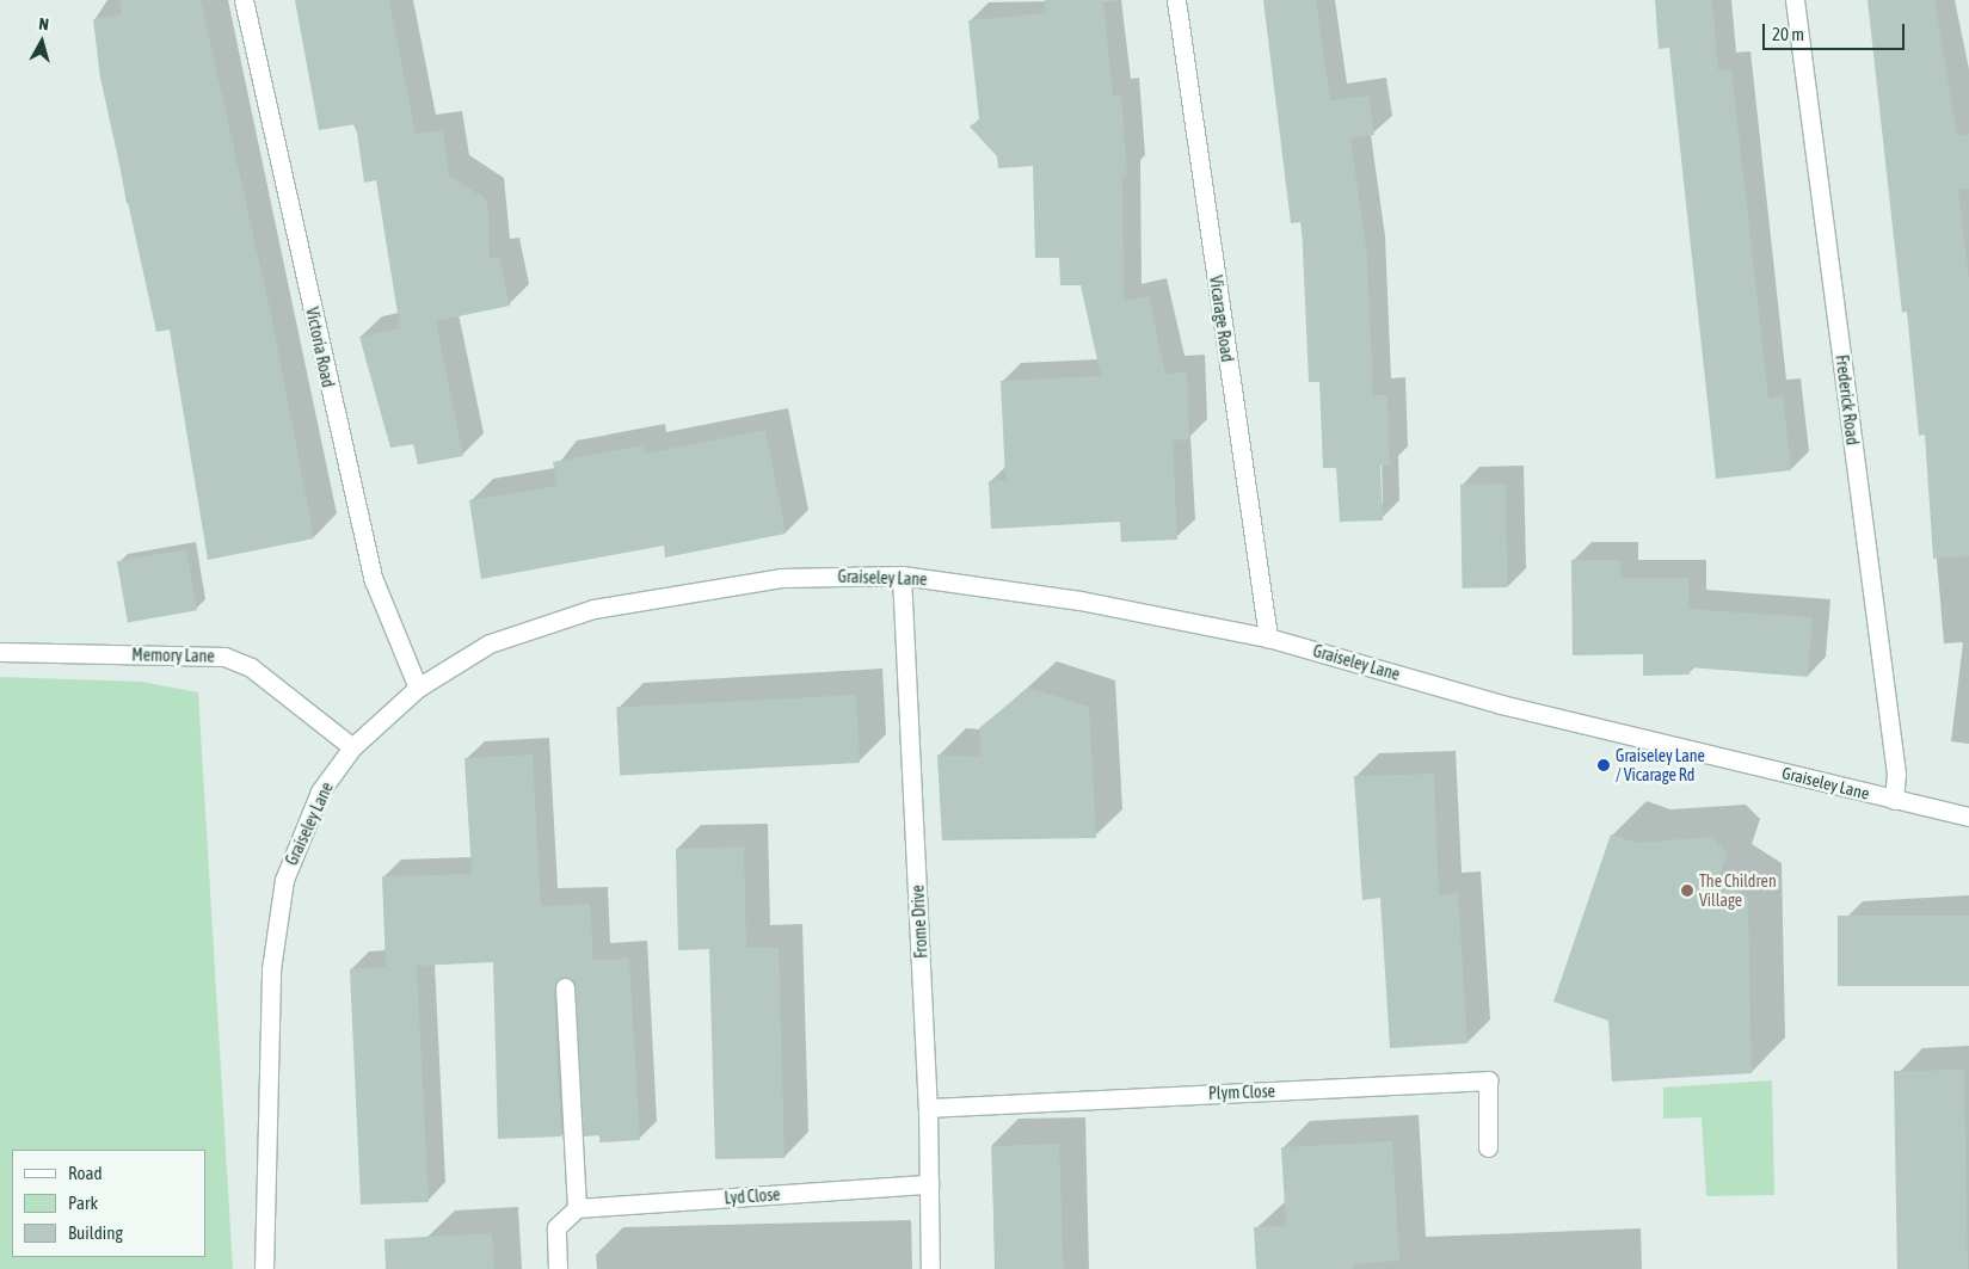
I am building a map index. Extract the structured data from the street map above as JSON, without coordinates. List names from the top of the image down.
{
  "streets": {
    "street": [
      "Vicarage Road",
      "Victoria Road",
      "Frederick Road",
      "Graiseley Lane",
      "Memory Lane",
      "Frome Drive",
      "Plym Close",
      "Lyd Close"
    ]
  },
  "crossings": [
    ["Vicarage Road", "Graiseley Lane"],
    ["Victoria Road", "Graiseley Lane"],
    ["Frederick Road", "Graiseley Lane"],
    ["Graiseley Lane", "Memory Lane"],
    ["Graiseley Lane", "Frome Drive"],
    ["Frome Drive", "Plym Close"],
    ["Frome Drive", "Lyd Close"]
  ],
  "places": ["Graiseley Lane / Vicarage Rd", "The Children Village"],
  "legend": ["Road", "Park", "Building"],
  "scale_bar": "20 m",
  "north": "top"
}
